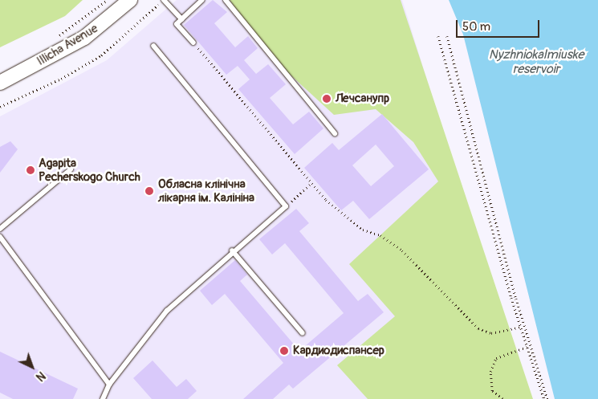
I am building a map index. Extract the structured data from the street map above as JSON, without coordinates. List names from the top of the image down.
{
  "streets": {
    "main road": ["Illicha Avenue"]
  },
  "water": ["Nyzhniokalmiuske reservoir"],
  "places": [
    "Лечсанупр",
    "Agapita Pecherskogo Church",
    "Обласна клінічна лікарня ім. Калініна",
    "Кардиодиспансер"
  ],
  "scale_bar": "50 m",
  "north": "bottom right"
}
